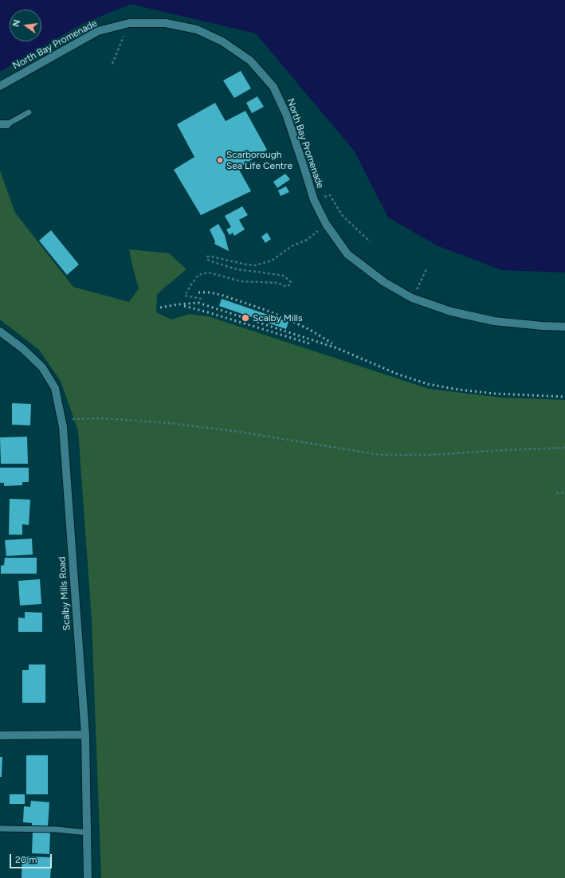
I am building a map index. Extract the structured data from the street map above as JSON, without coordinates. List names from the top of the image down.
{
  "streets": {
    "street": ["North Bay Promenade", "Scalby Mills Road"]
  },
  "places": ["Scarborough Sea Life Centre", "Scalby Mills"],
  "scale_bar": "20 m",
  "north": "left"
}
